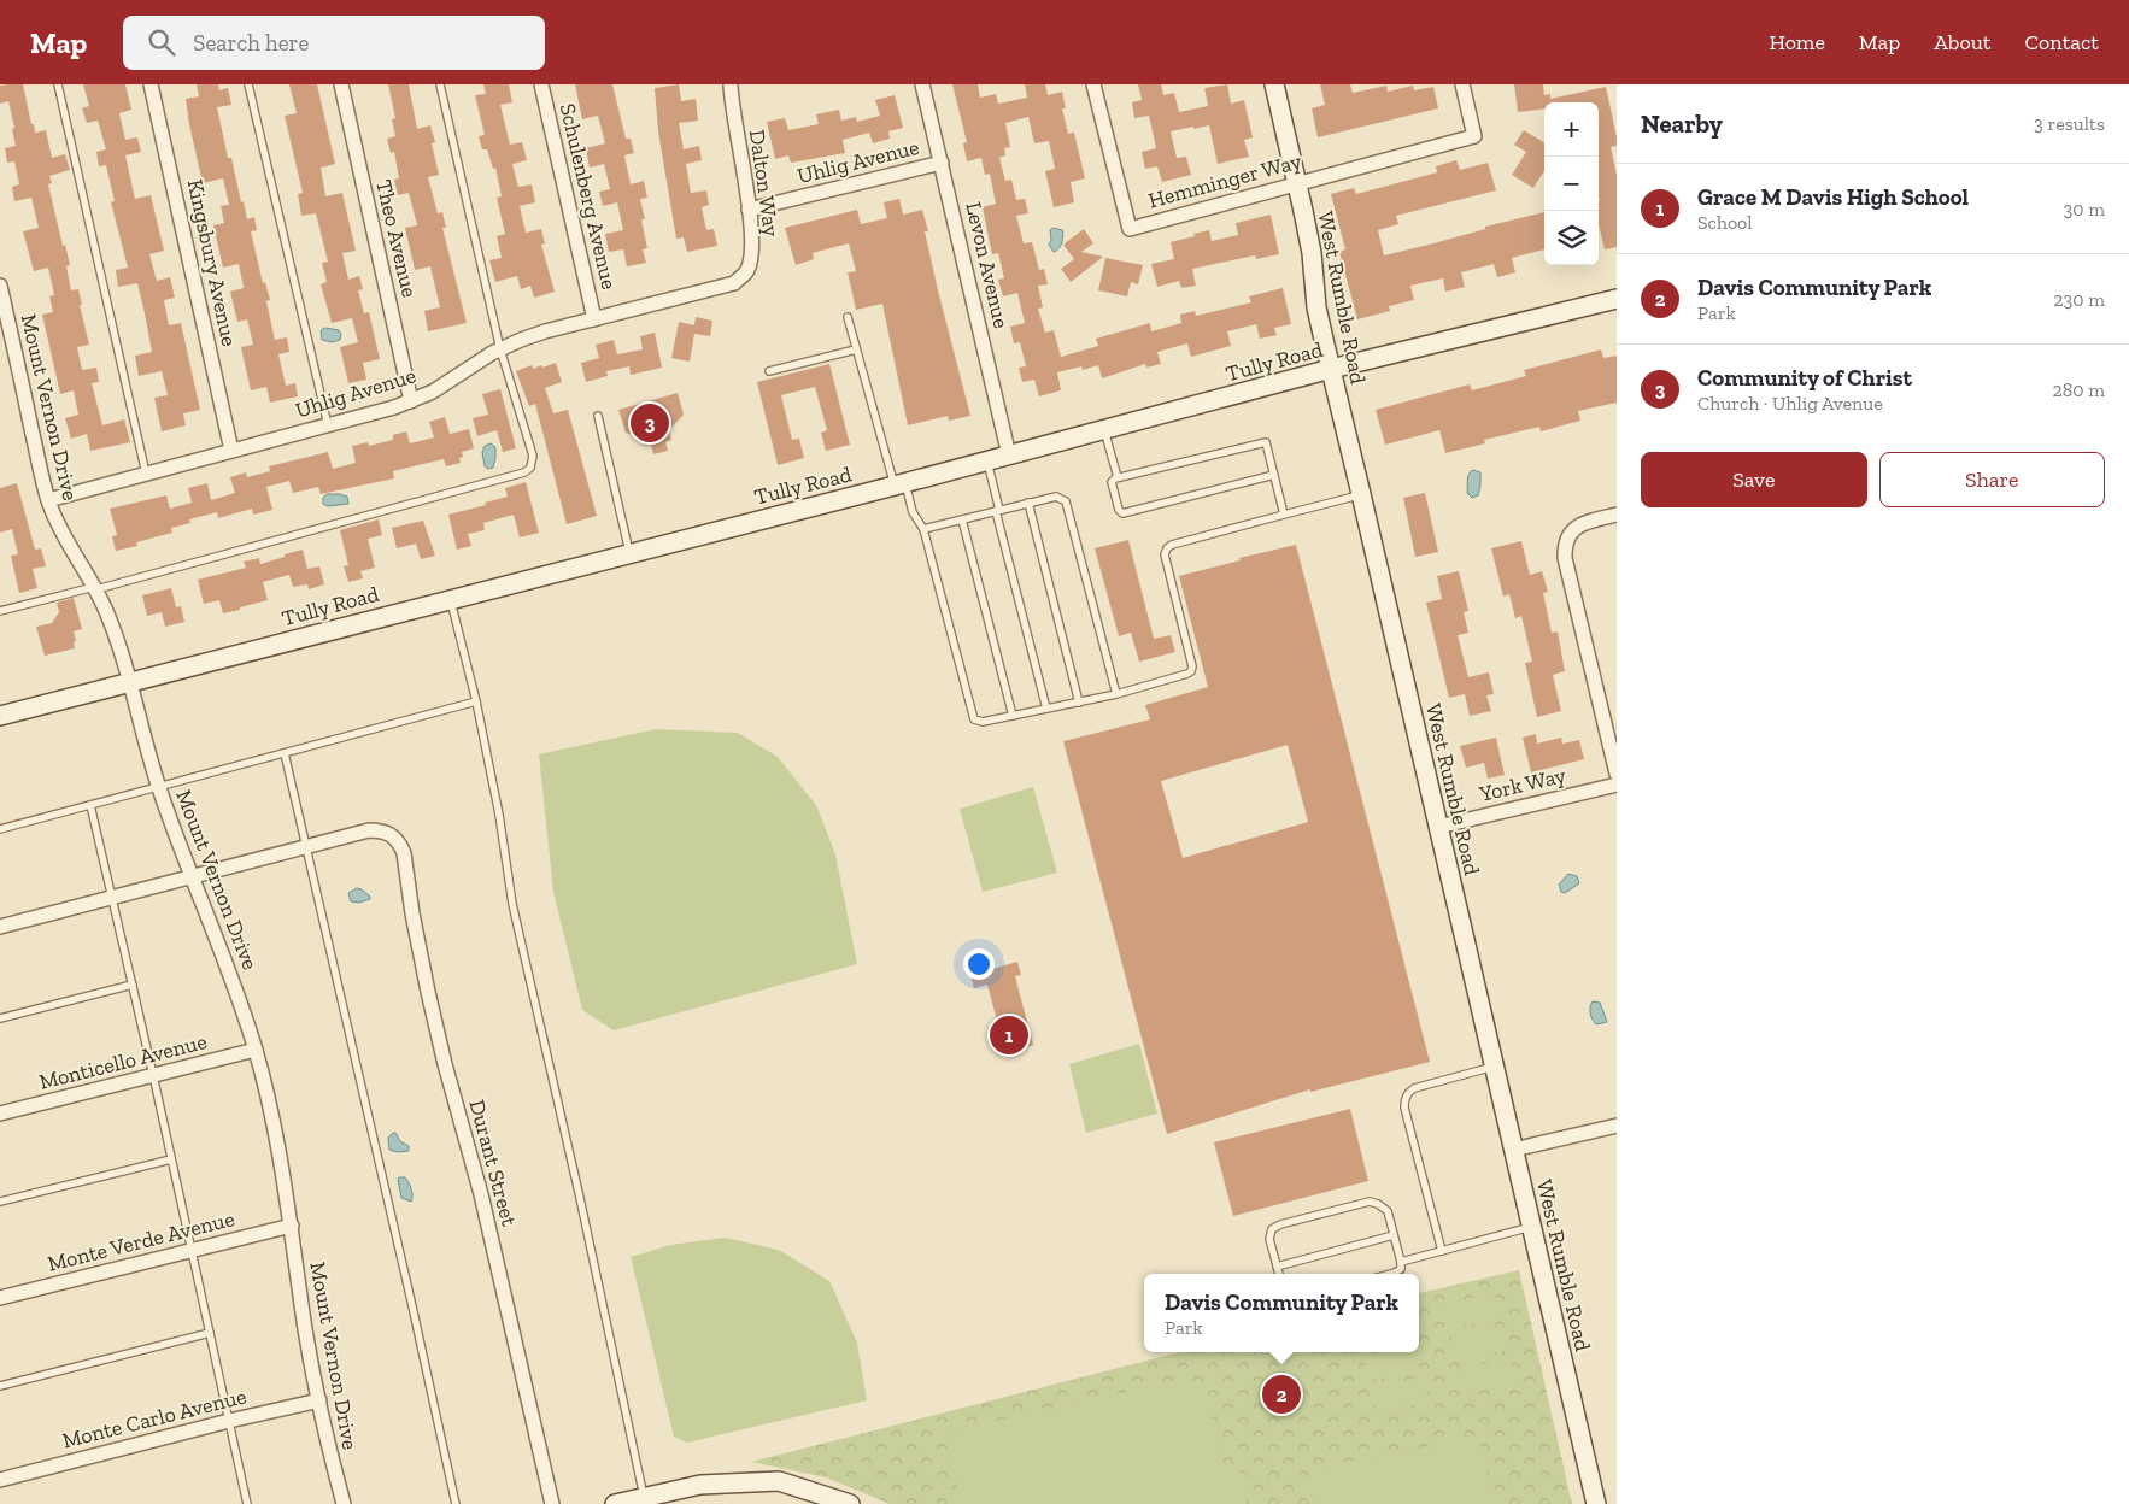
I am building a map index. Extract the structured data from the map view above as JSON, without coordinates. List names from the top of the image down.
{
  "streets": {
    "street": [
      "Uhlig Avenue",
      "Hemminger Way",
      "Dalton Way",
      "Schulenberg Avenue",
      "Theo Avenue",
      "Kingsbury Avenue",
      "Levon Avenue",
      "West Rumble Road",
      "Tully Road",
      "Mount Vernon Drive",
      "York Way",
      "Monticello Avenue",
      "Durant Street",
      "Monte Verde Avenue",
      "Monte Carlo Avenue"
    ]
  },
  "crossings": [
    ["Uhlig Avenue", "Dalton Way"],
    ["Uhlig Avenue", "Schulenberg Avenue"],
    ["Uhlig Avenue", "Theo Avenue"],
    ["Uhlig Avenue", "Kingsbury Avenue"],
    ["Uhlig Avenue", "Levon Avenue"],
    ["Uhlig Avenue", "Mount Vernon Drive"],
    ["Hemminger Way", "West Rumble Road"],
    ["Levon Avenue", "Tully Road"],
    ["West Rumble Road", "Tully Road"],
    ["West Rumble Road", "York Way"],
    ["Tully Road", "Mount Vernon Drive"],
    ["Mount Vernon Drive", "Monticello Avenue"],
    ["Mount Vernon Drive", "Monte Verde Avenue"],
    ["Mount Vernon Drive", "Monte Carlo Avenue"]
  ],
  "page": {
    "header": "Map",
    "search": "Search here",
    "nav": [
      "Home",
      "Map",
      "About",
      "Contact"
    ],
    "heading": ["Nearby", "3 results"],
    "map_buttons": ["+", "−"],
    "list": [
      {
        "mark": "1",
        "name": "Grace M Davis High School",
        "note": "School",
        "value": "30 m"
      },
      {
        "mark": "2",
        "name": "Davis Community Park",
        "note": "Park",
        "value": "230 m"
      },
      {
        "mark": "3",
        "name": "Community of Christ",
        "note": "Church · Uhlig Avenue",
        "value": "280 m"
      }
    ],
    "pins": ["3", "1", "2"],
    "buttons": ["Save", "Share"],
    "popup": ["Davis Community Park", "Park"]
  }
}
